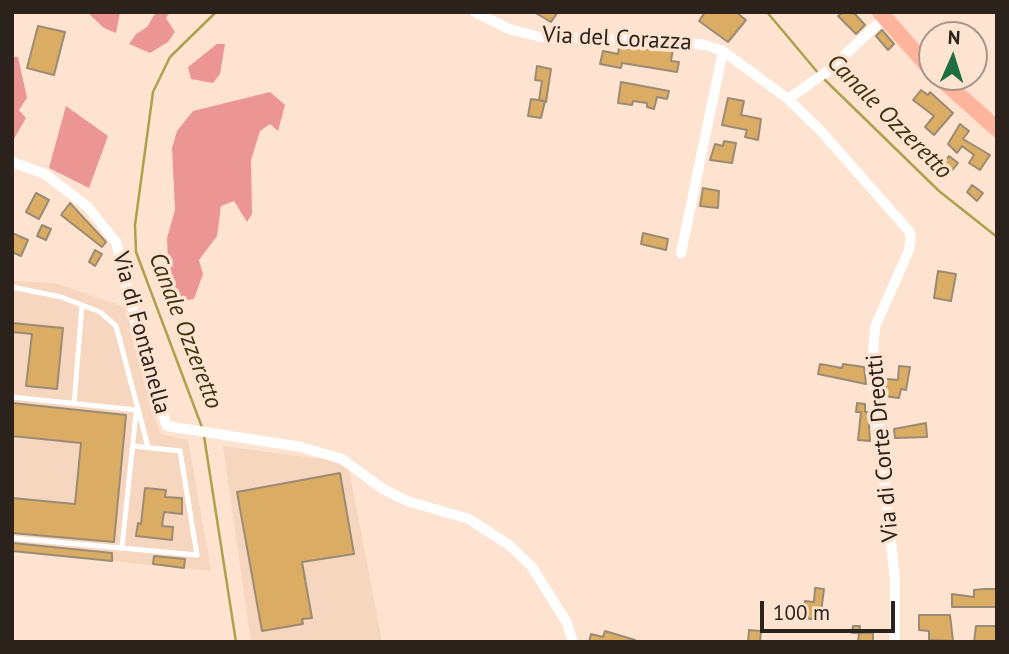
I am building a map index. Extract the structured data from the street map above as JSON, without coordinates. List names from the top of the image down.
{
  "streets": {
    "street": ["Via del Corazza", "Via di Fontanella", "Via di Corte Dreotti"]
  },
  "crossings": [
    ["Via del Corazza", "Via di Corte Dreotti"]
  ],
  "water": ["Canale Ozzeretto"],
  "scale_bar": "100 m",
  "north": "top"
}
